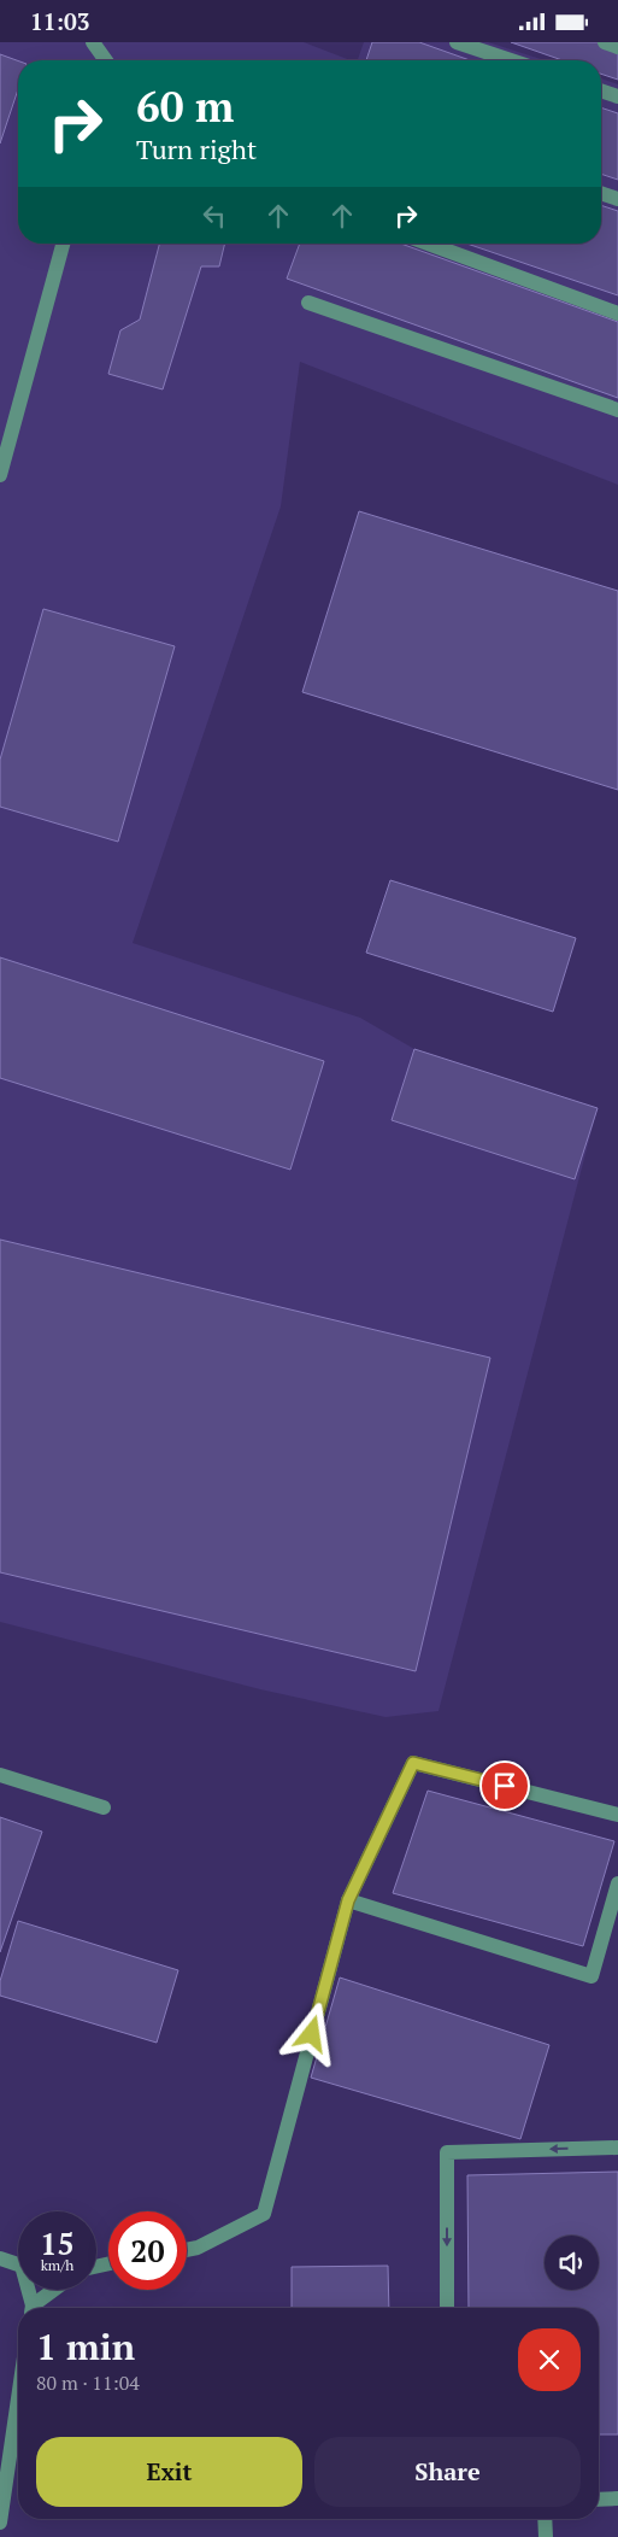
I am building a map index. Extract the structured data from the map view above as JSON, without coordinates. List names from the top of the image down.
{
  "page": {
    "status": "11:03",
    "turn": ["60 m", "Turn right"],
    "speed": "15 km/h",
    "limit": "20",
    "heading": ["1 min", "80 m · 11:04"],
    "buttons": ["Exit", "Share"]
  }
}
